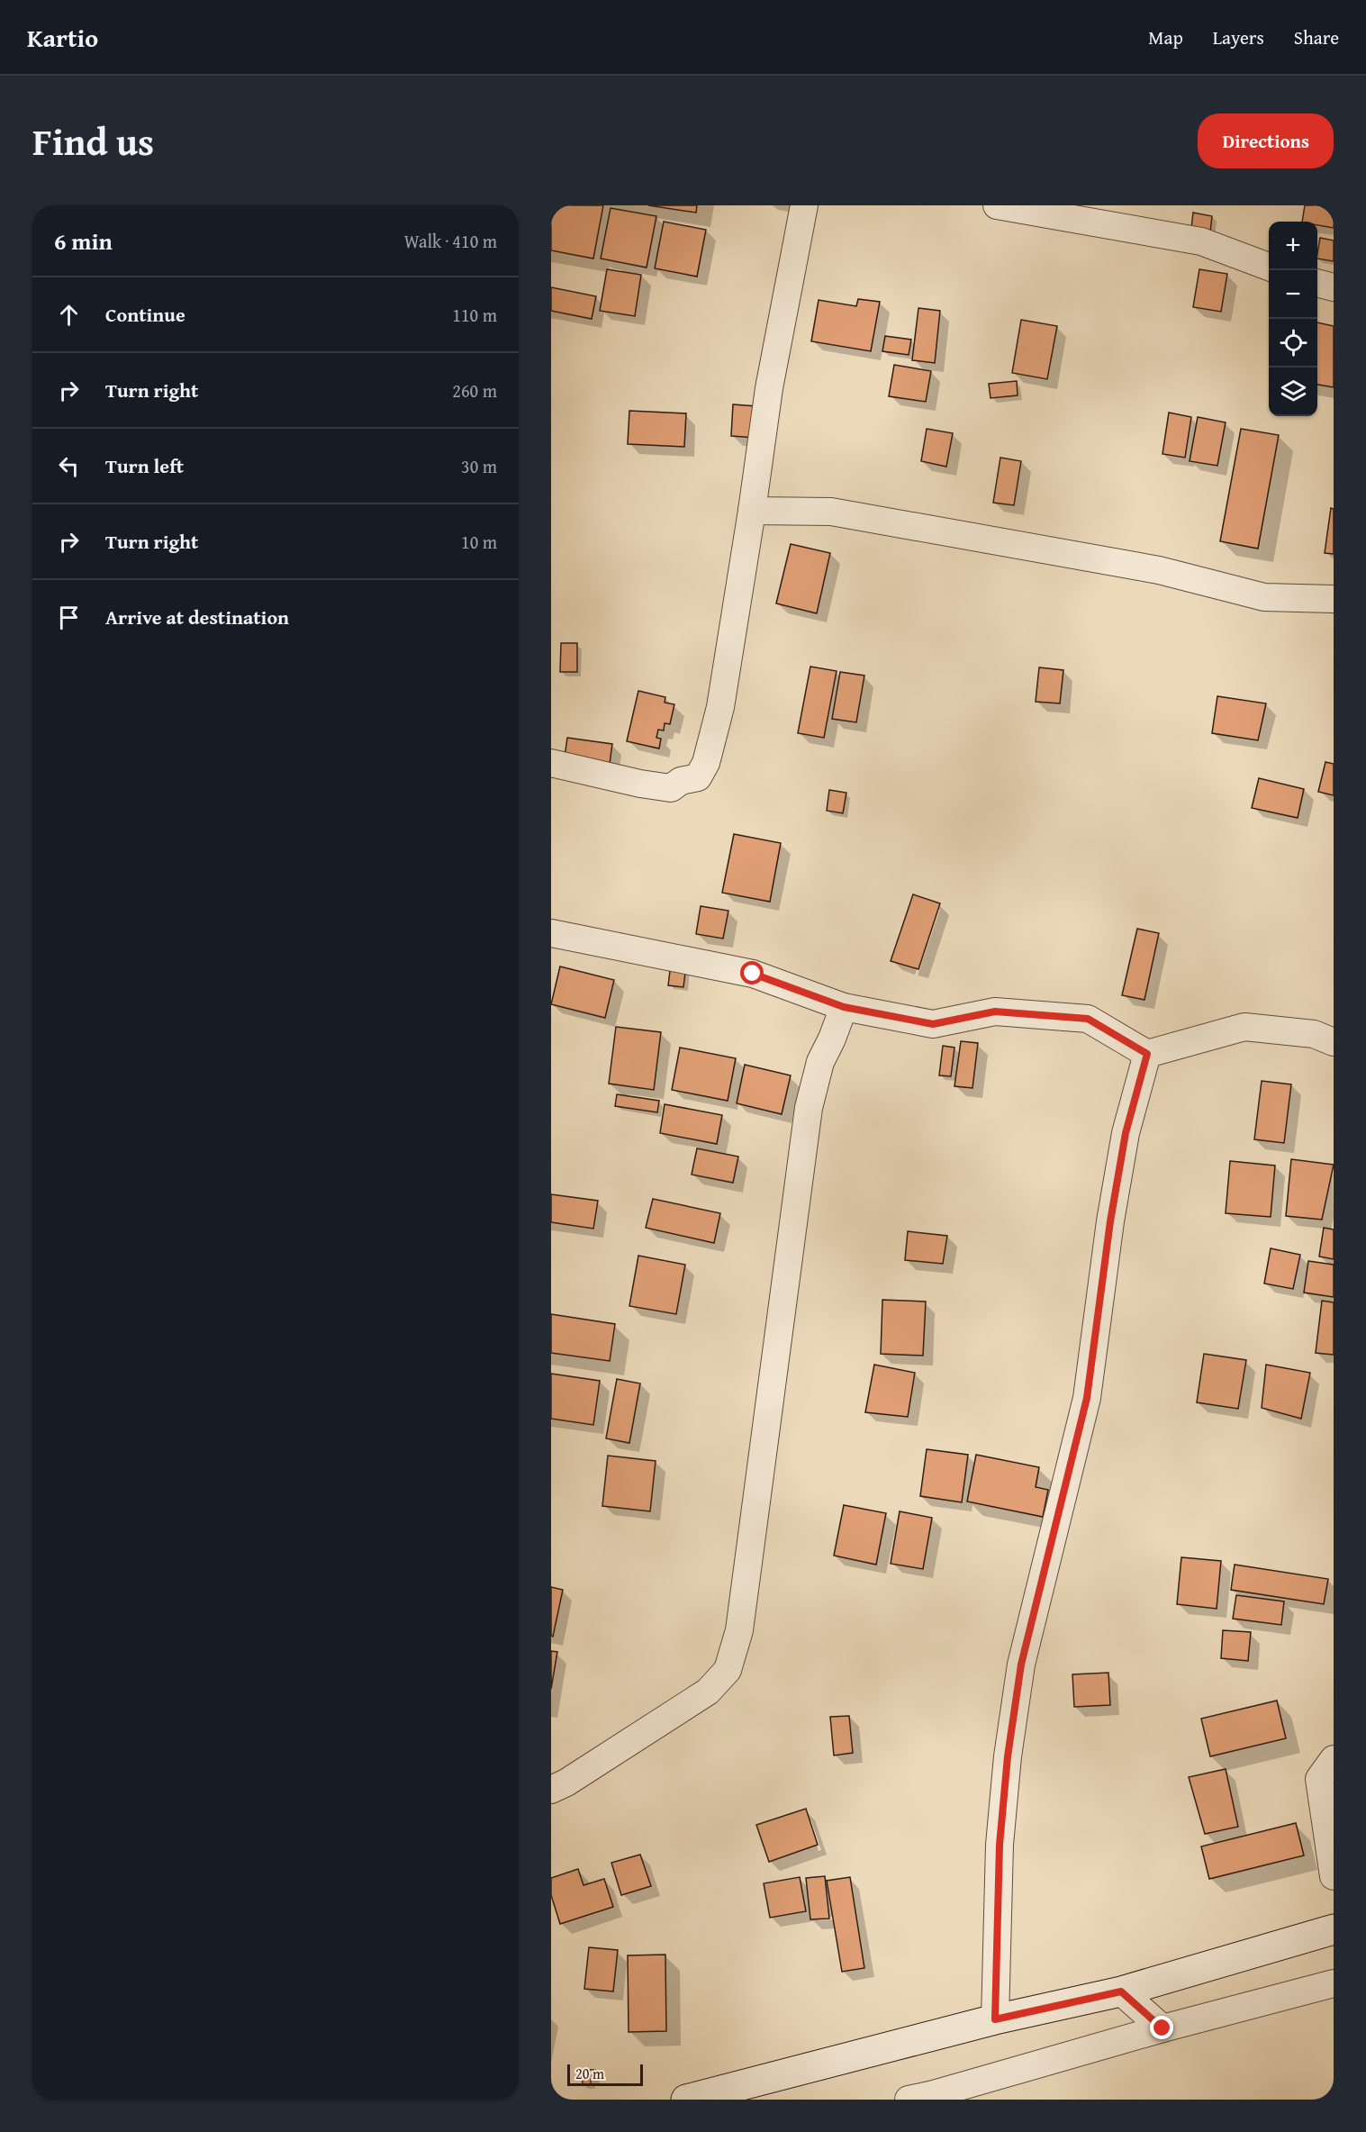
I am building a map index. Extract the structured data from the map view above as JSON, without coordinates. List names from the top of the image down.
{
  "scale_bar": "20 m",
  "page": {
    "header": "Kartio",
    "nav": ["Map", "Layers", "Share"],
    "title": "Find us",
    "buttons": "Directions",
    "heading": ["6 min", "Walk · 410 m"],
    "map_buttons": ["+", "−"],
    "list": [
      ["Continue", "110 m"],
      ["Turn right", "260 m"],
      ["Turn left", "30 m"],
      ["Turn right", "10 m"],
      "Arrive at destination"
    ],
    "scale": "20 m"
  }
}
